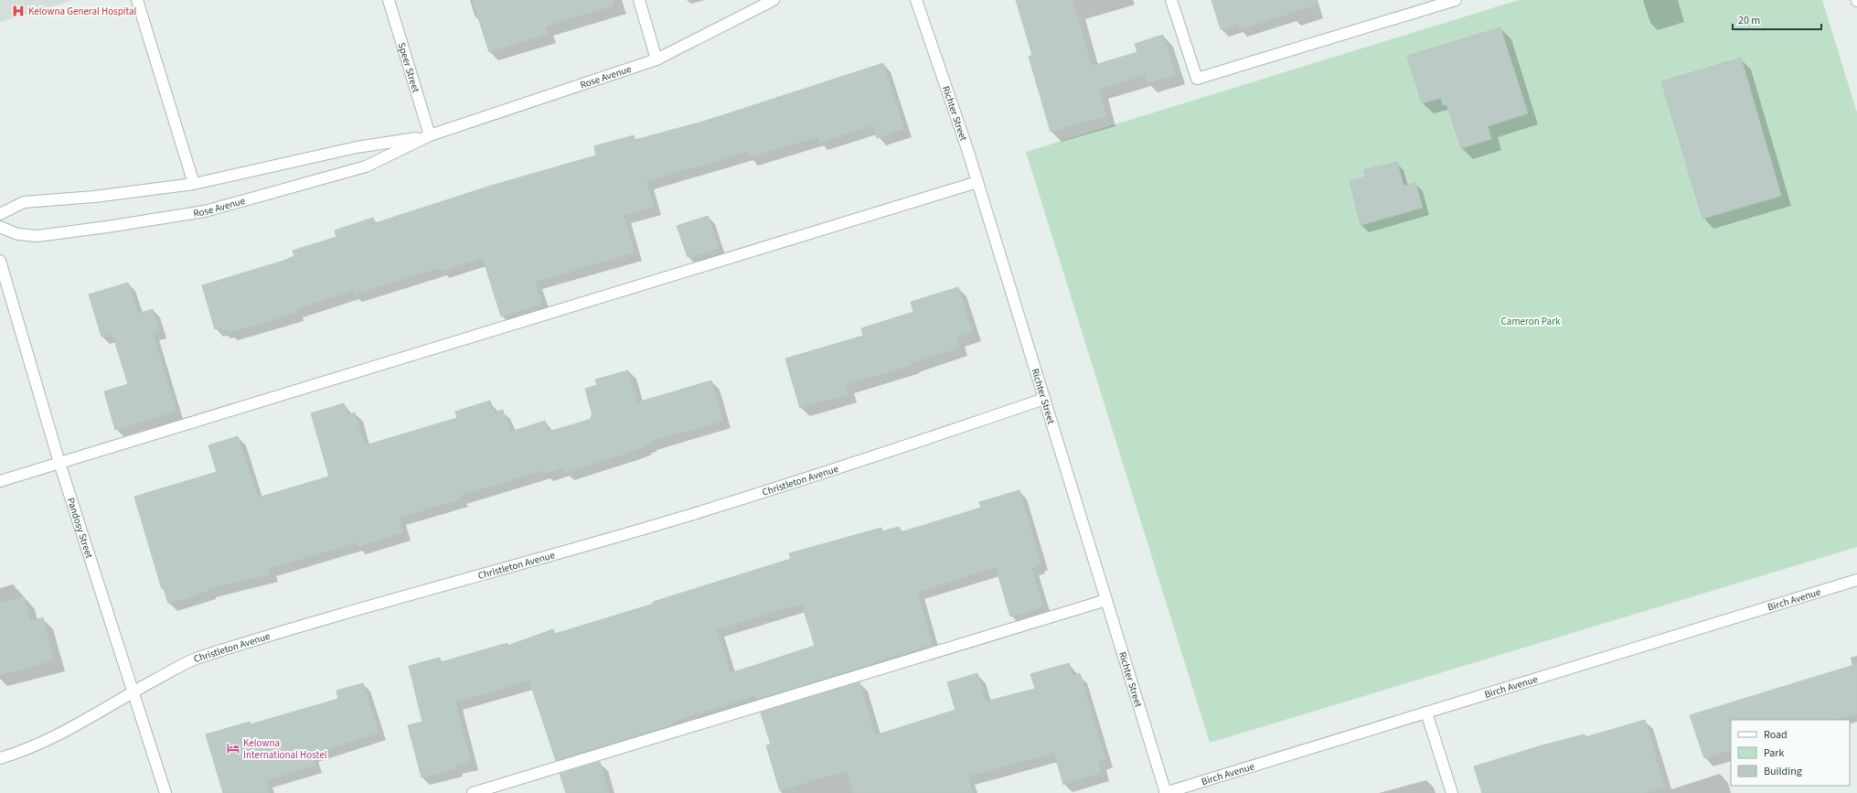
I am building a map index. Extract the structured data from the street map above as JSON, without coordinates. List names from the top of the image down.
{
  "streets": {
    "street": [
      "Speer Street",
      "Rose Avenue",
      "Richter Street",
      "Christleton Avenue",
      "Pandosy Street",
      "Birch Avenue"
    ]
  },
  "crossings": [
    ["Speer Street", "Rose Avenue"],
    ["Richter Street", "Christleton Avenue"],
    ["Richter Street", "Birch Avenue"],
    ["Christleton Avenue", "Pandosy Street"]
  ],
  "parks": ["Cameron Park"],
  "places": {
    "hospital": ["Kelowna General Hospital"],
    "hotel": ["Kelowna International Hostel"]
  },
  "legend": ["Road", "Park", "Building"],
  "scale_bar": "20 m"
}
